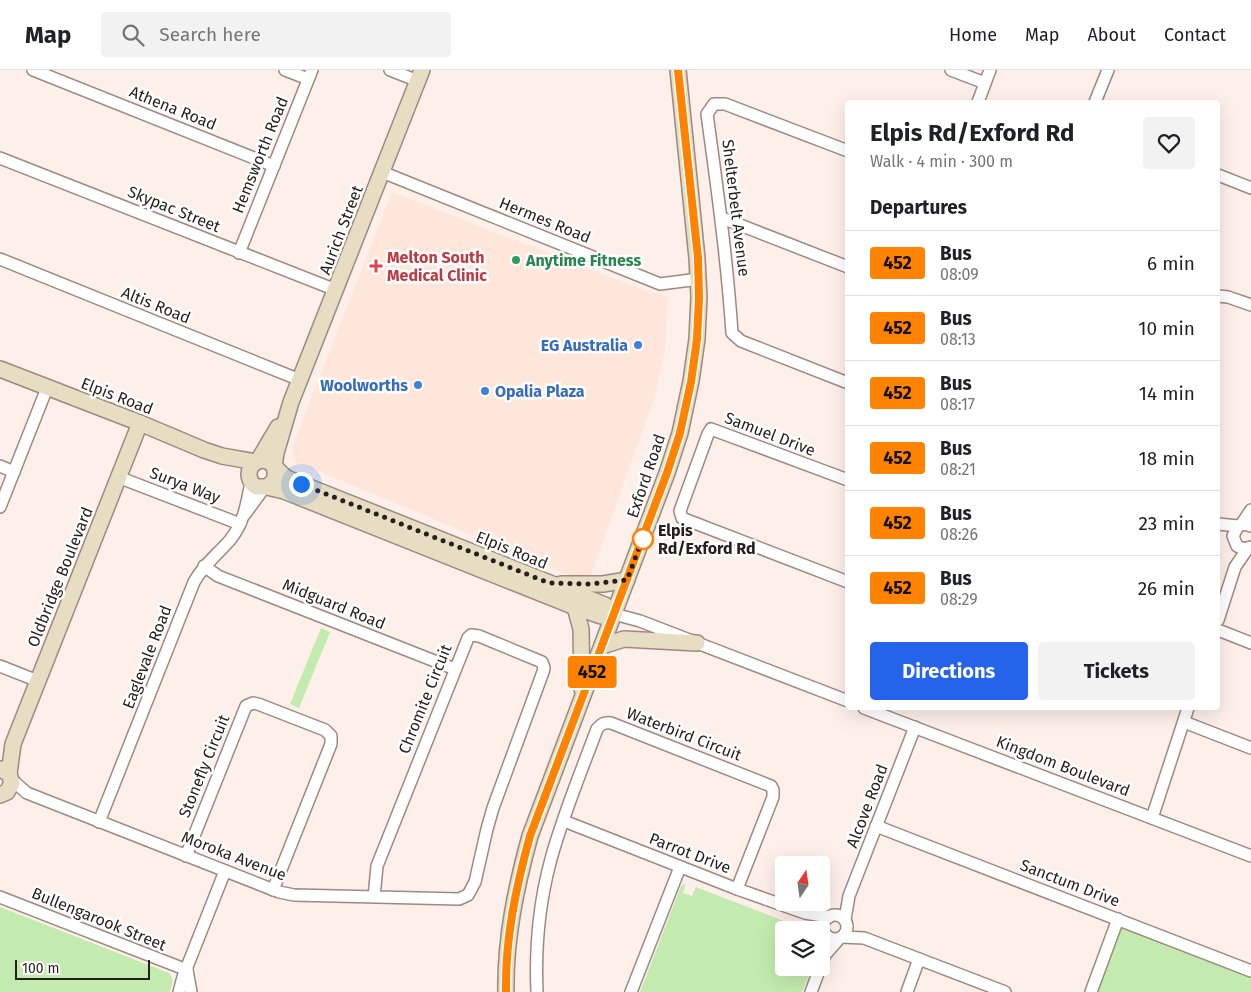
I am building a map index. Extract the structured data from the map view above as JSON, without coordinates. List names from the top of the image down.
{
  "streets": {
    "street": [
      "Athena Road",
      "Hemsworth Road",
      "Shelterbelt Avenue",
      "Skypac Street",
      "Hermes Road",
      "Aurich Street",
      "Altis Road",
      "Elpis Road",
      "Samuel Drive",
      "Exford Road",
      "Surya Way",
      "Oldbridge Boulevard",
      "Midguard Road",
      "Eaglevale Road",
      "Chromite Circuit",
      "Waterbird Circuit",
      "Stonefly Circuit",
      "Kingdom Boulevard",
      "Alcove Road",
      "Parrot Drive",
      "Moroka Avenue",
      "Sanctum Drive",
      "Bullengarook Street"
    ]
  },
  "crossings": [
    ["Athena Road", "Hemsworth Road"],
    ["Hemsworth Road", "Skypac Street"],
    ["Skypac Street", "Aurich Street"],
    ["Hermes Road", "Aurich Street"],
    ["Hermes Road", "Exford Road"],
    ["Aurich Street", "Altis Road"],
    ["Aurich Street", "Elpis Road"],
    ["Aurich Street", "Eaglevale Road"],
    ["Elpis Road", "Exford Road"],
    ["Elpis Road", "Oldbridge Boulevard"],
    ["Elpis Road", "Eaglevale Road"],
    ["Surya Way", "Oldbridge Boulevard"],
    ["Surya Way", "Eaglevale Road"],
    ["Oldbridge Boulevard", "Moroka Avenue"],
    ["Midguard Road", "Eaglevale Road"],
    ["Midguard Road", "Chromite Circuit"],
    ["Eaglevale Road", "Moroka Avenue"],
    ["Chromite Circuit", "Moroka Avenue"],
    ["Waterbird Circuit", "Parrot Drive"],
    ["Stonefly Circuit", "Moroka Avenue"],
    ["Kingdom Boulevard", "Alcove Road"],
    ["Alcove Road", "Parrot Drive"],
    ["Alcove Road", "Sanctum Drive"]
  ],
  "places": {
    "other": [
      "Anytime Fitness",
      "EG Australia",
      "Woolworths",
      "Opalia Plaza",
      "Elpis Rd/Exford Rd"
    ],
    "health": ["Melton South Medical Clinic"]
  },
  "lines": ["bus line 452"],
  "scale_bar": "100 m",
  "north": "top",
  "page": {
    "header": "Map",
    "search": "Search here",
    "nav": [
      "Home",
      "Map",
      "About",
      "Contact"
    ],
    "on_map": "452",
    "heading": [
      ["Elpis Rd/Exford Rd", "Walk · 4 min · 300 m"],
      "Departures"
    ],
    "list": [
      {
        "mark": "452",
        "name": "Bus",
        "note": "08:09",
        "value": "6 min"
      },
      {
        "mark": "452",
        "name": "Bus",
        "note": "08:13",
        "value": "10 min"
      },
      {
        "mark": "452",
        "name": "Bus",
        "note": "08:17",
        "value": "14 min"
      },
      {
        "mark": "452",
        "name": "Bus",
        "note": "08:21",
        "value": "18 min"
      },
      {
        "mark": "452",
        "name": "Bus",
        "note": "08:26",
        "value": "23 min"
      },
      {
        "mark": "452",
        "name": "Bus",
        "note": "08:29",
        "value": "26 min"
      }
    ],
    "buttons": ["Directions", "Tickets"],
    "scale": "100 m"
  }
}
